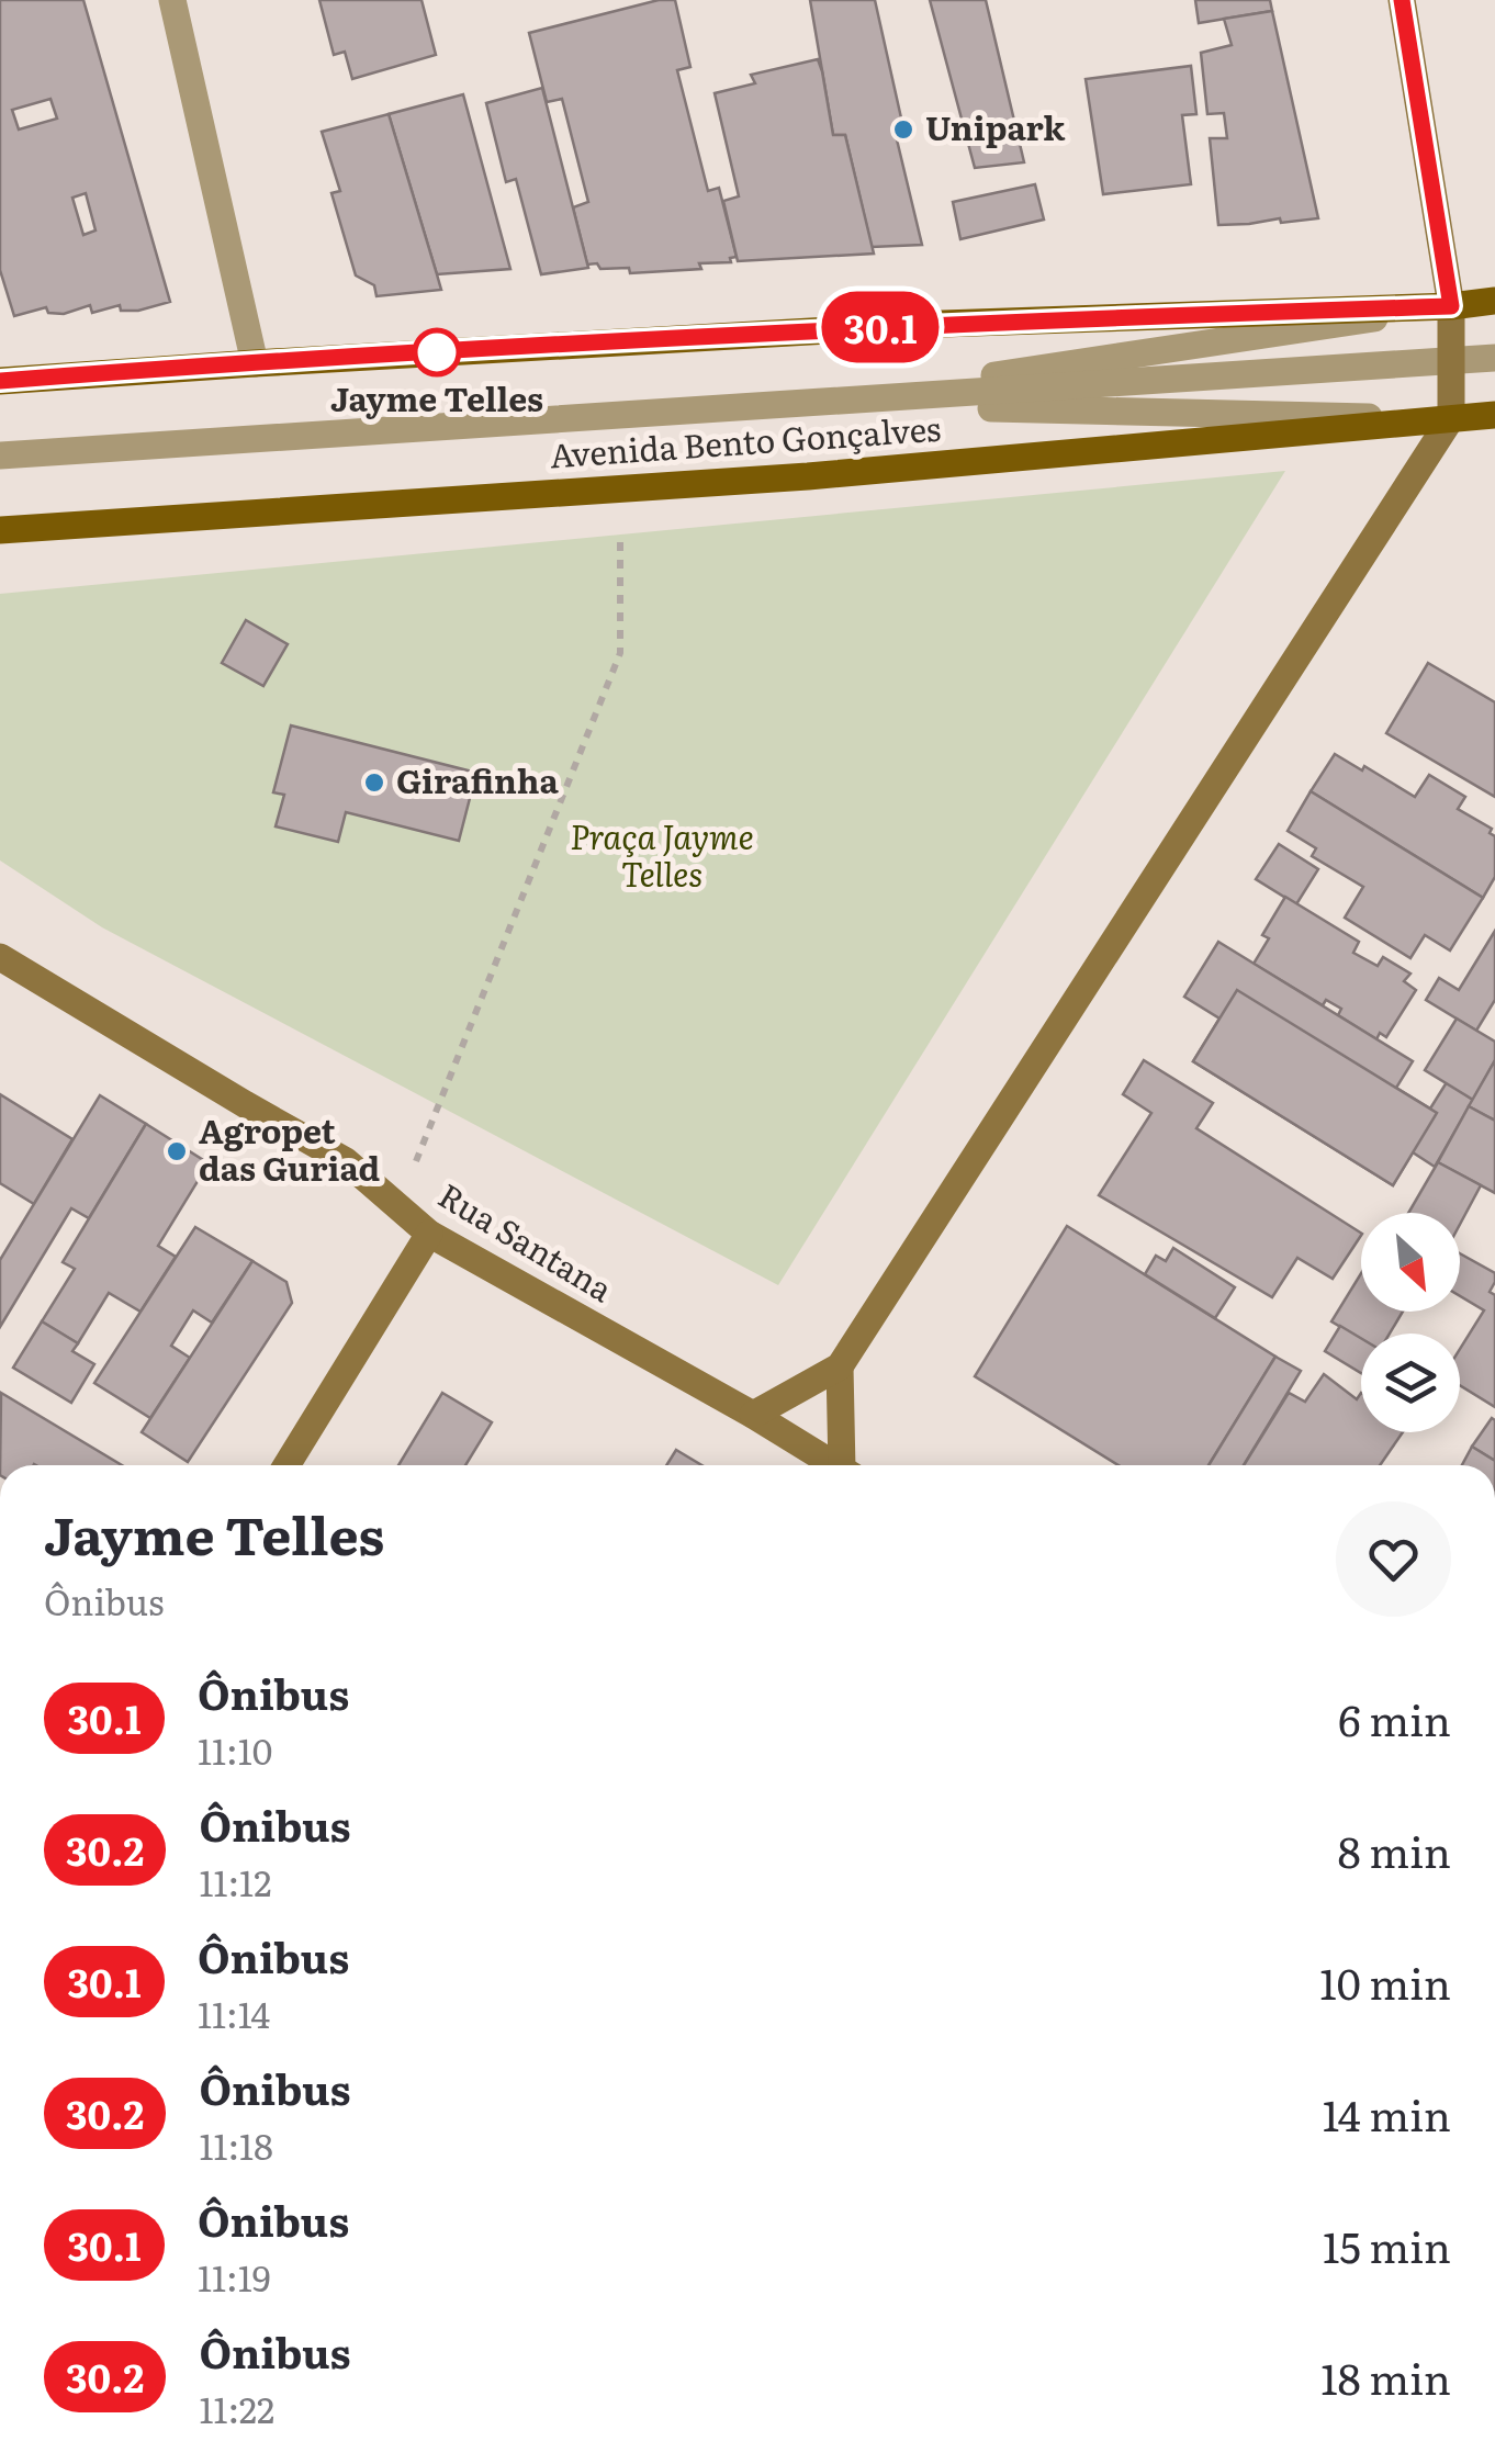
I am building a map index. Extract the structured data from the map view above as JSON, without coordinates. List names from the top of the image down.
{
  "streets": {
    "main road": ["Avenida Bento Gonçalves"],
    "street": ["Rua Santana"]
  },
  "parks": ["Praça Jayme Telles"],
  "places": [
    "Unipark",
    "Jayme Telles",
    "Girafinha",
    "Agropet das Guriad"
  ],
  "lines": ["bus line 30.1"],
  "north": "bottom right",
  "page": {
    "on_map": "30.1",
    "heading": ["Jayme Telles", "Ônibus"],
    "list": [
      {
        "mark": "30.1",
        "name": "Ônibus",
        "note": "11:10",
        "value": "6 min"
      },
      {
        "mark": "30.2",
        "name": "Ônibus",
        "note": "11:12",
        "value": "8 min"
      },
      {
        "mark": "30.1",
        "name": "Ônibus",
        "note": "11:14",
        "value": "10 min"
      },
      {
        "mark": "30.2",
        "name": "Ônibus",
        "note": "11:18",
        "value": "14 min"
      },
      {
        "mark": "30.1",
        "name": "Ônibus",
        "note": "11:19",
        "value": "15 min"
      },
      {
        "mark": "30.2",
        "name": "Ônibus",
        "note": "11:22",
        "value": "18 min"
      }
    ]
  }
}
